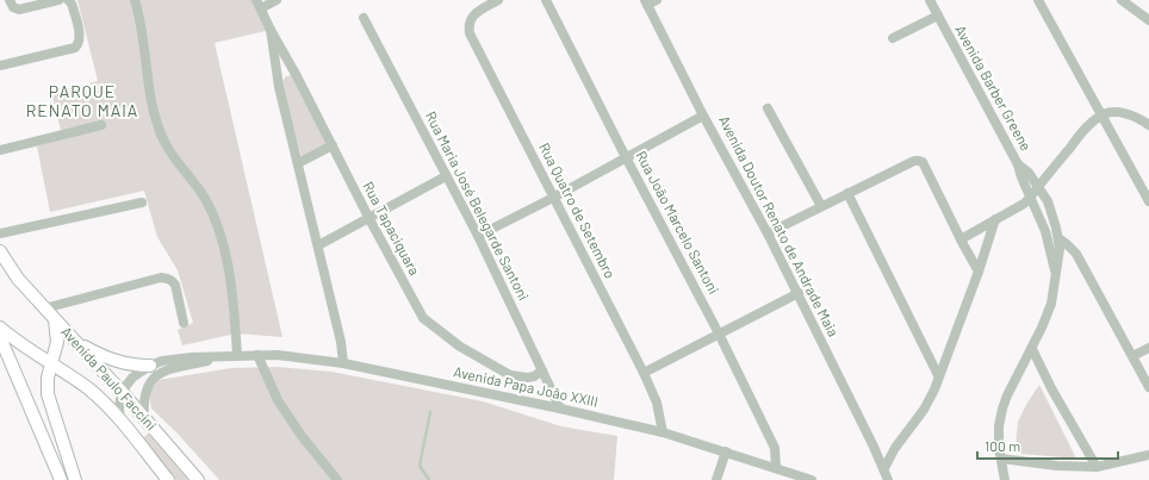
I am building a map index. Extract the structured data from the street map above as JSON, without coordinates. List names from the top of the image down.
{
  "streets": {
    "main road": ["Avenida Paulo Faccini"],
    "street": [
      "Avenida Barber Greene",
      "Rua Maria José Belegarde Santoni",
      "Rua Quatro de Setembro",
      "Rua João Marcelo Santoni",
      "Avenida Doutor Renato de Andrade Maia",
      "Rua Tapaciquara",
      "Avenida Papa João XXIII"
    ]
  },
  "crossings": [
    ["Rua Maria José Belegarde Santoni", "Rua Tapaciquara"],
    ["Rua Maria José Belegarde Santoni", "Avenida Papa João XXIII"],
    ["Rua Quatro de Setembro", "Avenida Papa João XXIII"],
    ["Rua João Marcelo Santoni", "Avenida Papa João XXIII"],
    ["Avenida Paulo Faccini", "Avenida Papa João XXIII"]
  ],
  "districts": ["PARQUE RENATO MAIA"],
  "scale_bar": "100 m"
}
